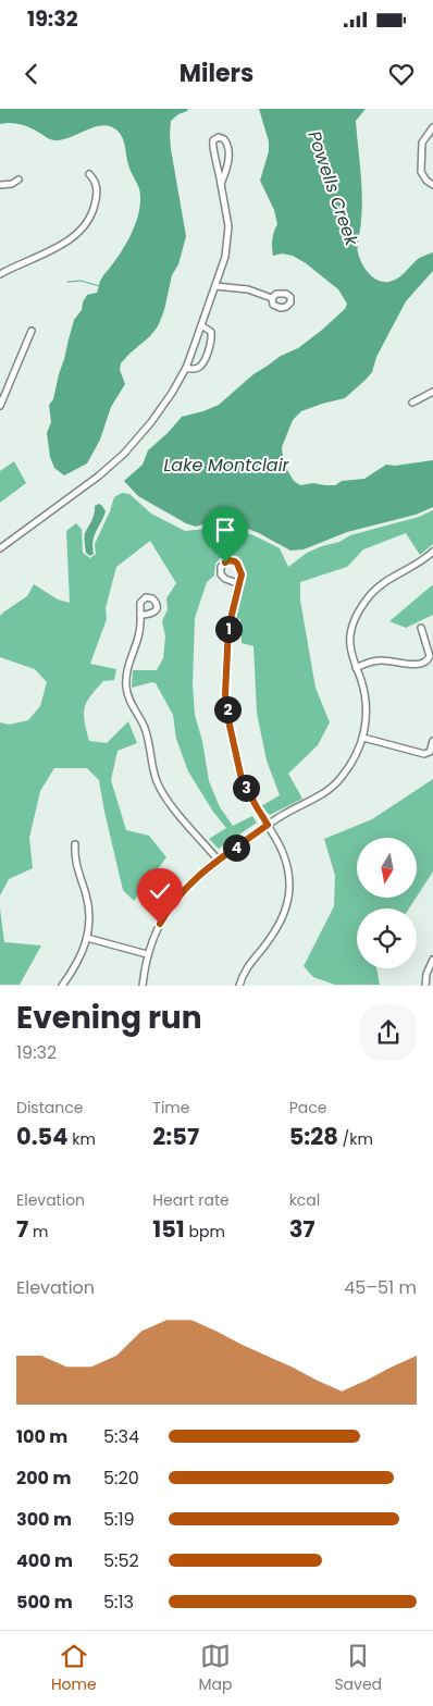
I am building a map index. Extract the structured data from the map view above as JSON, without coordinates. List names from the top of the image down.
{
  "water": ["Powells Creek", "Lake Montclair"],
  "north": "bottom",
  "page": {
    "status": "19:32",
    "header": "Milers",
    "pins": [
      "1",
      "2",
      "3",
      "4"
    ],
    "heading": ["Evening run", "19:32"],
    "stats": [
      ["Distance", "0.54 km"],
      ["Time", "2:57"],
      ["Pace", "5:28 /km"],
      ["Elevation", "7 m"],
      ["Heart rate", "151 bpm"],
      ["kcal", "37"]
    ],
    "chart": ["Elevation", "45–51 m"],
    "list": [
      {
        "name": "100 m",
        "note": "5:34"
      },
      {
        "name": "200 m",
        "note": "5:20"
      },
      {
        "name": "300 m",
        "note": "5:19"
      },
      {
        "name": "400 m",
        "note": "5:52"
      },
      {
        "name": "500 m",
        "note": "5:13"
      }
    ],
    "tabs": ["Home", "Map", "Saved"]
  }
}
